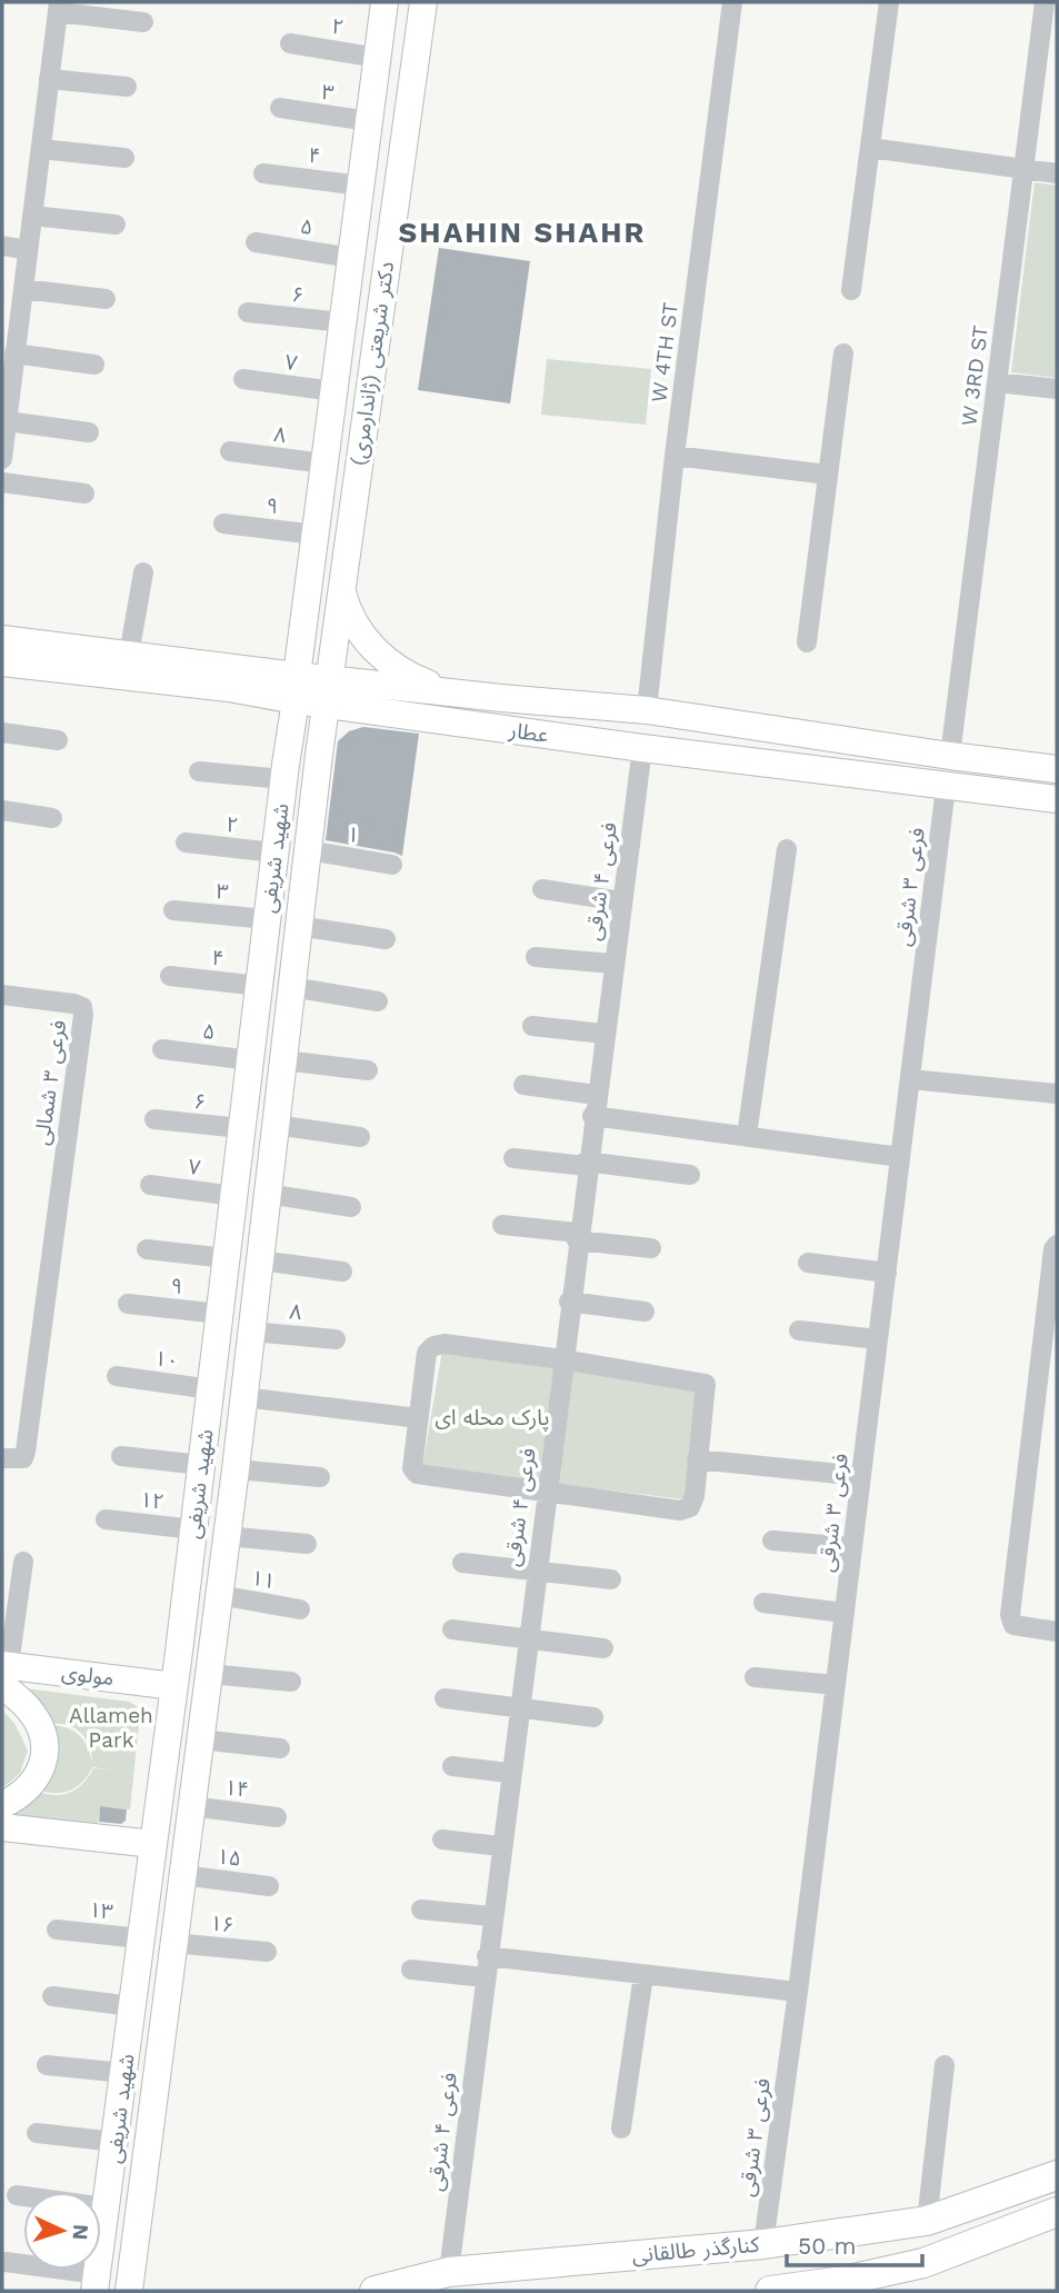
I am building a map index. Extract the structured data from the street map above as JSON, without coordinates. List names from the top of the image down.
{
  "streets": {
    "main road": [
      "دکتر شریعتی (ژاندارمری)",
      "عطار",
      "شهید شریفی",
      "مولوی",
      "کنارگذر طالقانی"
    ],
    "street": [
      "۲",
      "۳",
      "۴",
      "۵",
      "۶",
      "W 4TH ST",
      "۷",
      "W 3RD ST",
      "۸",
      "۹",
      "۱",
      "فرعی ۴ شرقی",
      "فرعی ۳ شرقی",
      "فرعی ۳ شمالی",
      "۱۰",
      "۱۲",
      "۱۱",
      "۱۴",
      "۱۵",
      "۱۳",
      "۱۶"
    ]
  },
  "crossings": [
    ["۲", "دکتر شریعتی (ژاندارمری)"],
    ["۲", "شهید شریفی"],
    ["۳", "دکتر شریعتی (ژاندارمری)"],
    ["۳", "شهید شریفی"],
    ["۴", "دکتر شریعتی (ژاندارمری)"],
    ["۴", "شهید شریفی"],
    ["۵", "دکتر شریعتی (ژاندارمری)"],
    ["۵", "شهید شریفی"],
    ["۶", "دکتر شریعتی (ژاندارمری)"],
    ["۶", "شهید شریفی"],
    ["W 4TH ST", "عطار"],
    ["۷", "دکتر شریعتی (ژاندارمری)"],
    ["۷", "شهید شریفی"],
    ["دکتر شریعتی (ژاندارمری)", "۸"],
    ["دکتر شریعتی (ژاندارمری)", "۹"],
    ["دکتر شریعتی (ژاندارمری)", "عطار"],
    ["دکتر شریعتی (ژاندارمری)", "شهید شریفی"],
    ["W 3RD ST", "عطار"],
    ["۸", "شهید شریفی"],
    ["۹", "شهید شریفی"],
    ["عطار", "شهید شریفی"],
    ["عطار", "فرعی ۴ شرقی"],
    ["عطار", "فرعی ۳ شرقی"],
    ["۱", "شهید شریفی"],
    ["شهید شریفی", "۱۰"],
    ["شهید شریفی", "۱۲"],
    ["شهید شریفی", "۱۱"],
    ["شهید شریفی", "مولوی"],
    ["شهید شریفی", "۱۴"],
    ["شهید شریفی", "۱۵"],
    ["شهید شریفی", "۱۳"],
    ["شهید شریفی", "۱۶"],
    ["فرعی ۴ شرقی", "کنارگذر طالقانی"],
    ["فرعی ۳ شرقی", "کنارگذر طالقانی"]
  ],
  "districts": ["SHAHIN SHAHR"],
  "parks": ["پارک محله ای", "Allameh Park"],
  "scale_bar": "50 m",
  "north": "right"
}
